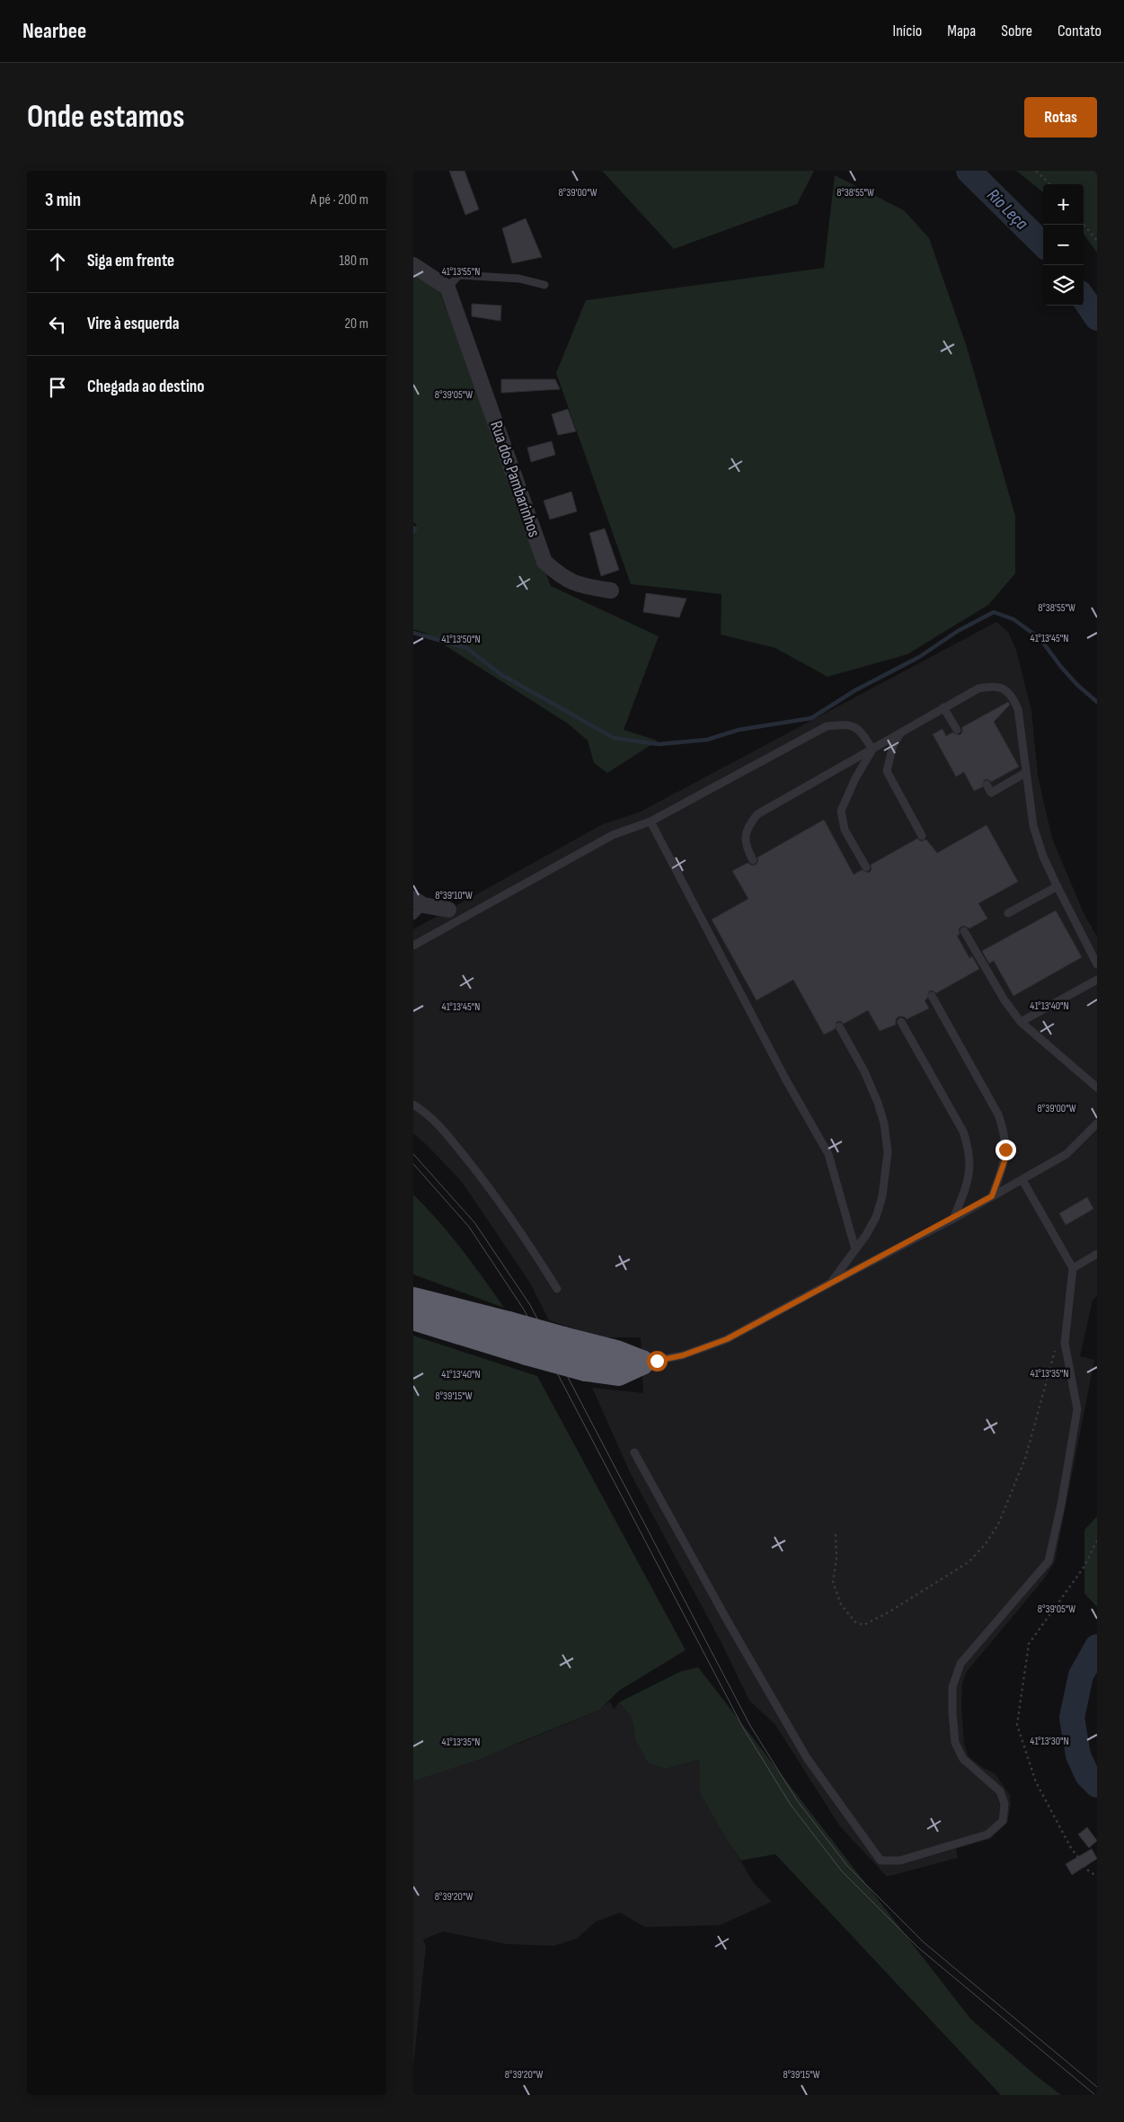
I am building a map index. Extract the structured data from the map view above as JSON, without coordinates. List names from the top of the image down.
{
  "streets": {
    "street": ["Rua dos Pambarinhos"]
  },
  "water": ["Rio Leça"],
  "page": {
    "header": "Nearbee",
    "nav": [
      "Início",
      "Mapa",
      "Sobre",
      "Contato"
    ],
    "buttons": "Rotas",
    "title": "Onde estamos",
    "heading": ["3 min", "A pé · 200 m"],
    "map_buttons": ["+", "−"],
    "list": [
      ["Siga em frente", "180 m"],
      ["Vire à esquerda", "20 m"],
      "Chegada ao destino"
    ]
  },
  "coordinates": [
    "8°39'00\"W",
    "8°38'55\"W",
    "41°13'55\"N",
    "8°39'05\"W",
    "41°13'45\"N",
    "41°13'50\"N",
    "8°39'10\"W",
    "41°13'40\"N",
    "41°13'35\"N",
    "8°39'15\"W",
    "41°13'30\"N",
    "8°39'20\"W"
  ]
}
